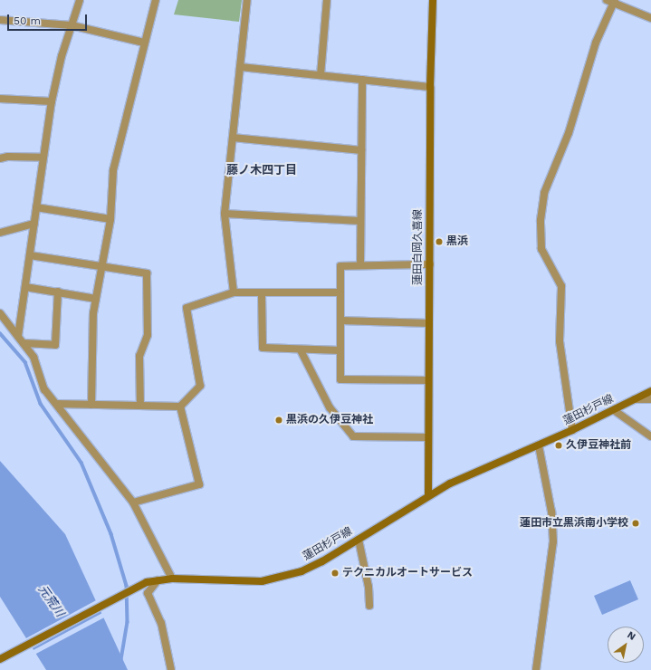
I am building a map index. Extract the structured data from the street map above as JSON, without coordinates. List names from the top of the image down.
{
  "streets": {
    "main road": ["蓮田白岡久喜線", "蓮田杉戸線"]
  },
  "crossings": [
    ["蓮田白岡久喜線", "蓮田杉戸線"]
  ],
  "districts": ["藤ノ木四丁目"],
  "water": ["元荒川"],
  "places": [
    "黒浜",
    "黒浜の久伊豆神社",
    "久伊豆神社前",
    "蓮田市立黒浜南小学校",
    "テクニカルオートサービス"
  ],
  "scale_bar": "50 m",
  "north": "top right"
}
